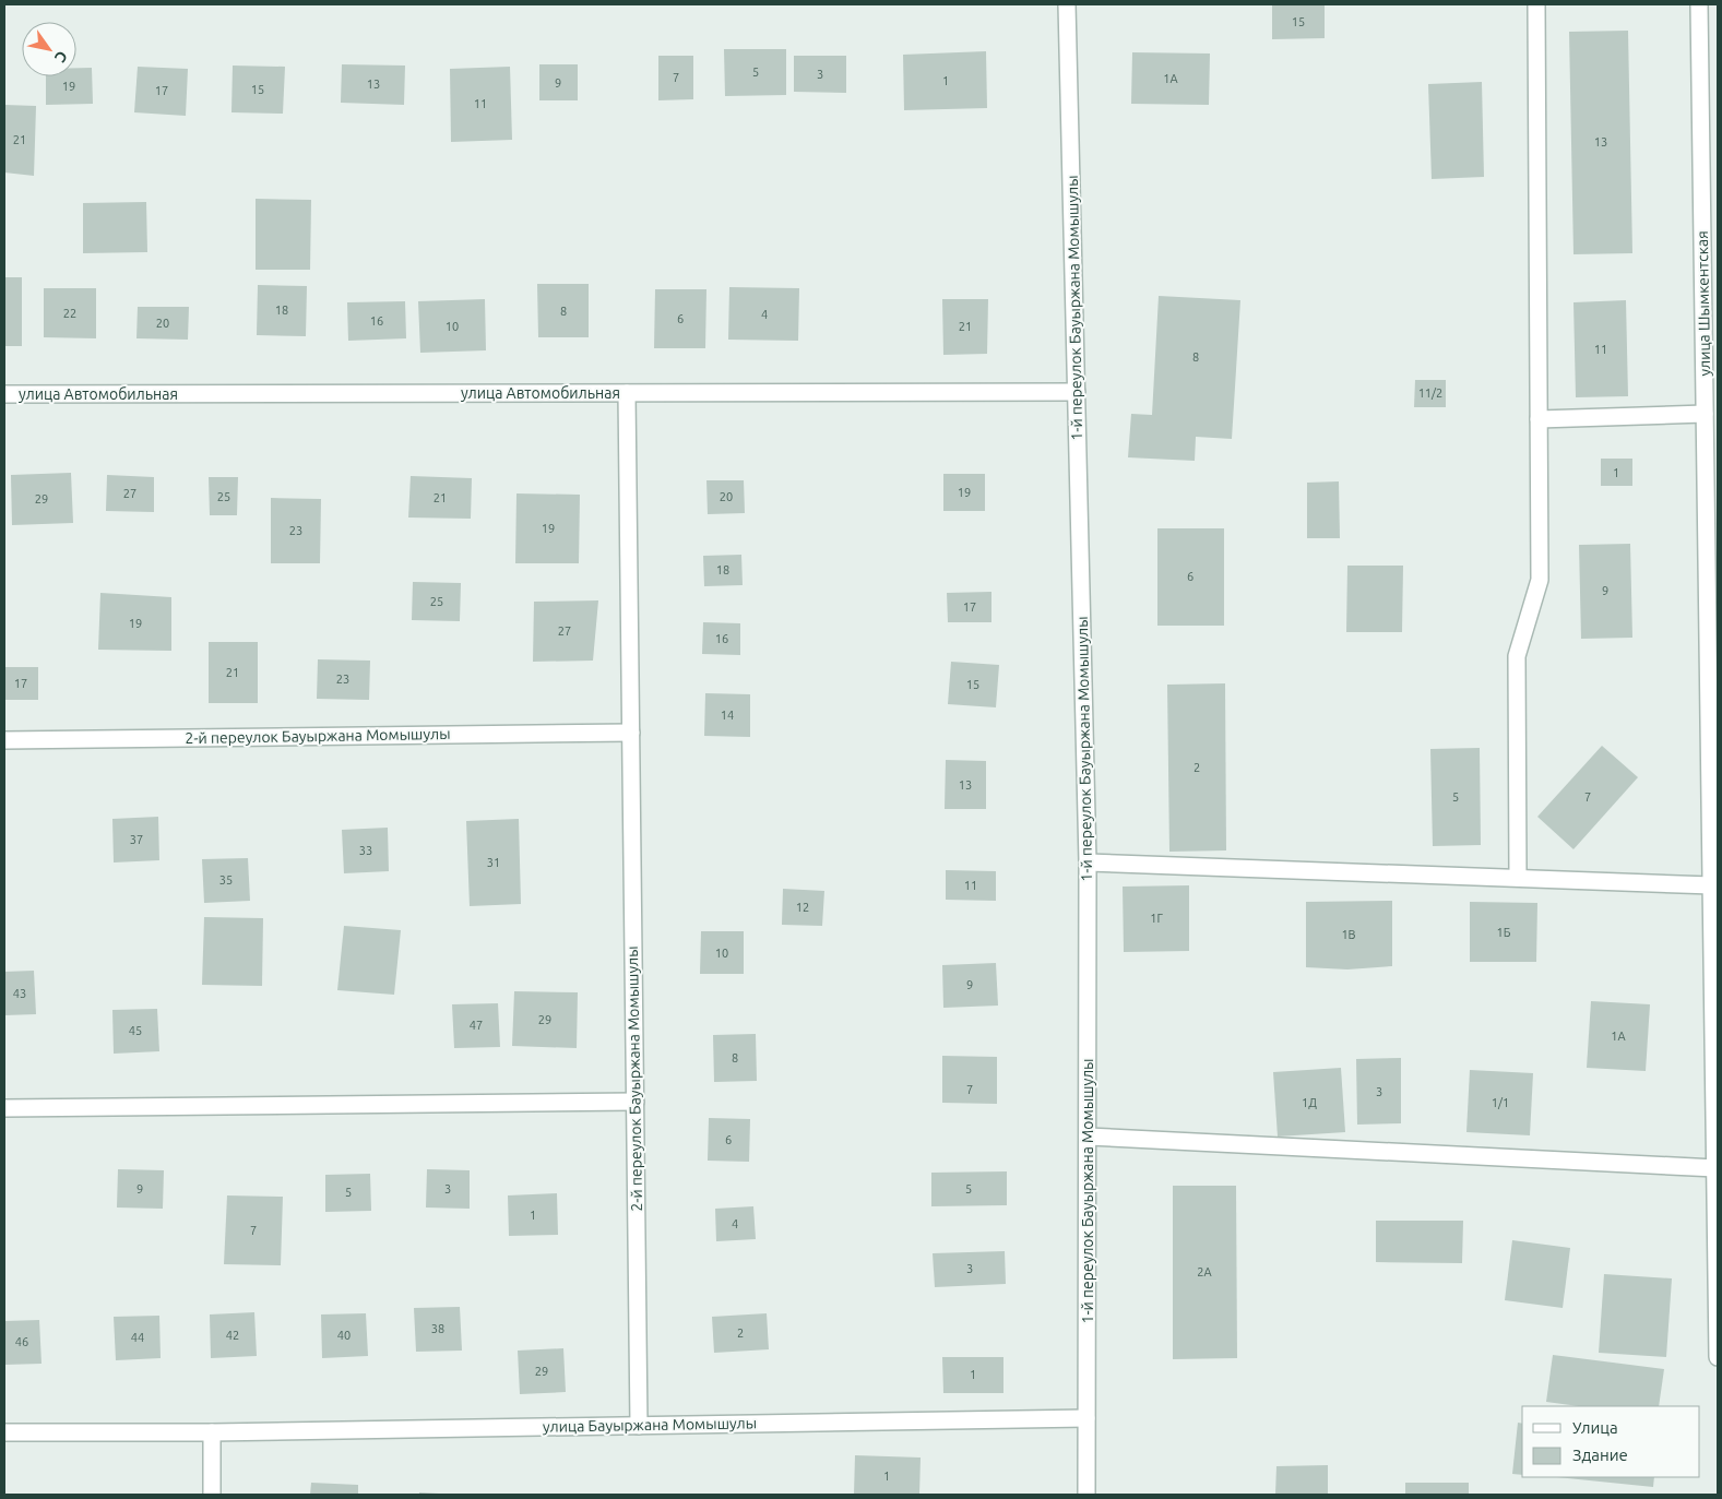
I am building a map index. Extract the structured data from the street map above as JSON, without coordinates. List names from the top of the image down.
{
  "streets": {
    "street": [
      "улица Шымкентская",
      "1-й переулок Бауыржана Момышулы",
      "улица Автомобильная",
      "2-й переулок Бауыржана Момышулы",
      "улица Бауыржана Момышулы"
    ]
  },
  "crossings": [
    ["1-й переулок Бауыржана Момышулы", "улица Автомобильная"],
    ["1-й переулок Бауыржана Момышулы", "улица Бауыржана Момышулы"],
    ["улица Автомобильная", "2-й переулок Бауыржана Момышулы"],
    ["2-й переулок Бауыржана Момышулы", "улица Бауыржана Момышулы"]
  ],
  "house_numbers": [
    "15",
    "5",
    "3",
    "7",
    "1А",
    "1",
    "9",
    "13",
    "19",
    "15",
    "17",
    "11",
    "21",
    "13",
    "18",
    "8",
    "22",
    "4",
    "6",
    "16",
    "20",
    "10",
    "21",
    "11",
    "8",
    "11/2",
    "1",
    "19",
    "27",
    "25",
    "20",
    "21",
    "29",
    "19",
    "23",
    "18",
    "6",
    "9",
    "25",
    "17",
    "19",
    "27",
    "16",
    "21",
    "23",
    "17",
    "15",
    "14",
    "2",
    "13",
    "5",
    "7",
    "37",
    "33",
    "31",
    "35",
    "11",
    "12",
    "1Г",
    "1Б",
    "1В",
    "10",
    "9",
    "43",
    "29",
    "47",
    "45",
    "1А",
    "8",
    "7",
    "3",
    "1Д",
    "1/1",
    "6",
    "9",
    "3",
    "5",
    "5",
    "1",
    "4",
    "7",
    "3",
    "2А",
    "38",
    "2",
    "42",
    "40",
    "44",
    "46",
    "29",
    "1",
    "1"
  ],
  "legend": ["Улица", "Здание"],
  "north": "bottom right"
}
